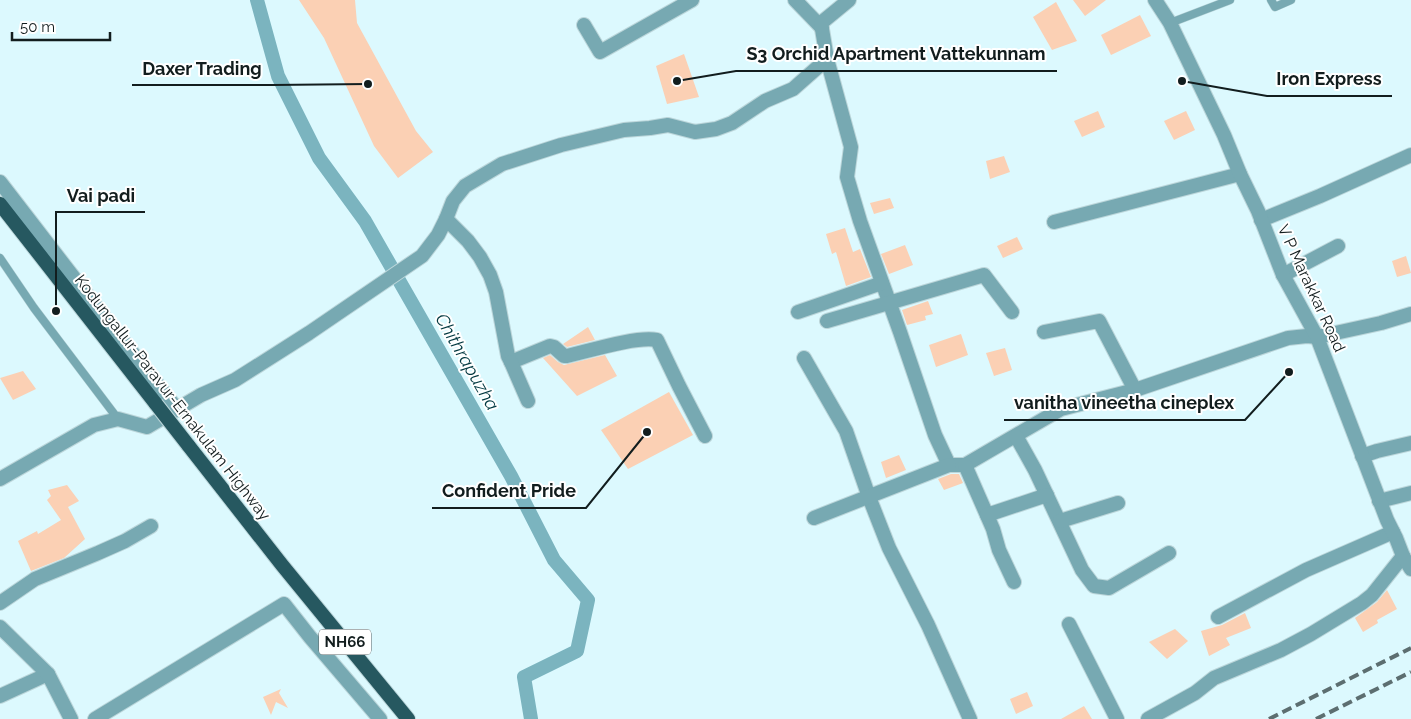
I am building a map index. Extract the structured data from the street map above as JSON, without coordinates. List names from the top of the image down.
{
  "streets": {
    "highway": ["Kodungallur-Paravur-Ernakulam Highway", "NH66"],
    "street": ["V P Marakkar Road"]
  },
  "water": ["Chithrapuzha"],
  "places": [
    "S3 Orchid Apartment Vattekunnam",
    "Iron Express",
    "Daxer Trading",
    "Vai padi",
    "vanitha vineetha cineplex",
    "Confident Pride"
  ],
  "scale_bar": "50 m"
}
